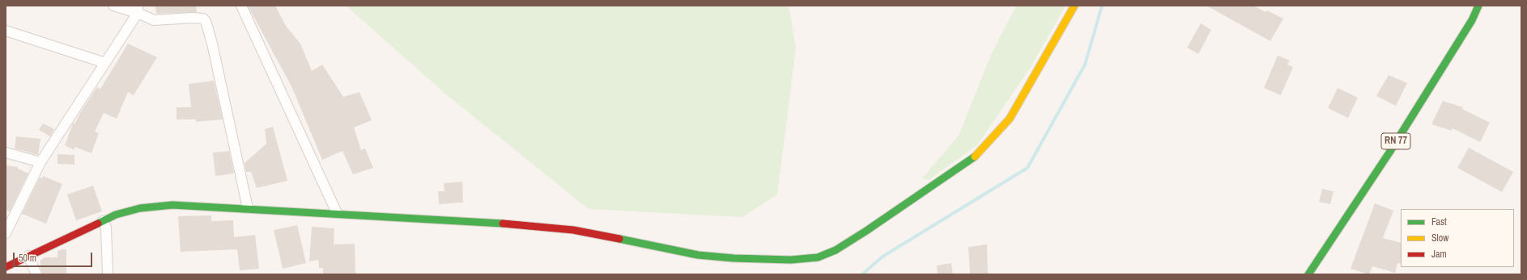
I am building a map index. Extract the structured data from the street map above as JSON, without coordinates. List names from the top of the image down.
{
  "streets": {
    "main road": ["RN 77"]
  },
  "legend": ["Fast", "Slow", "Jam"],
  "scale_bar": "50 m"
}
